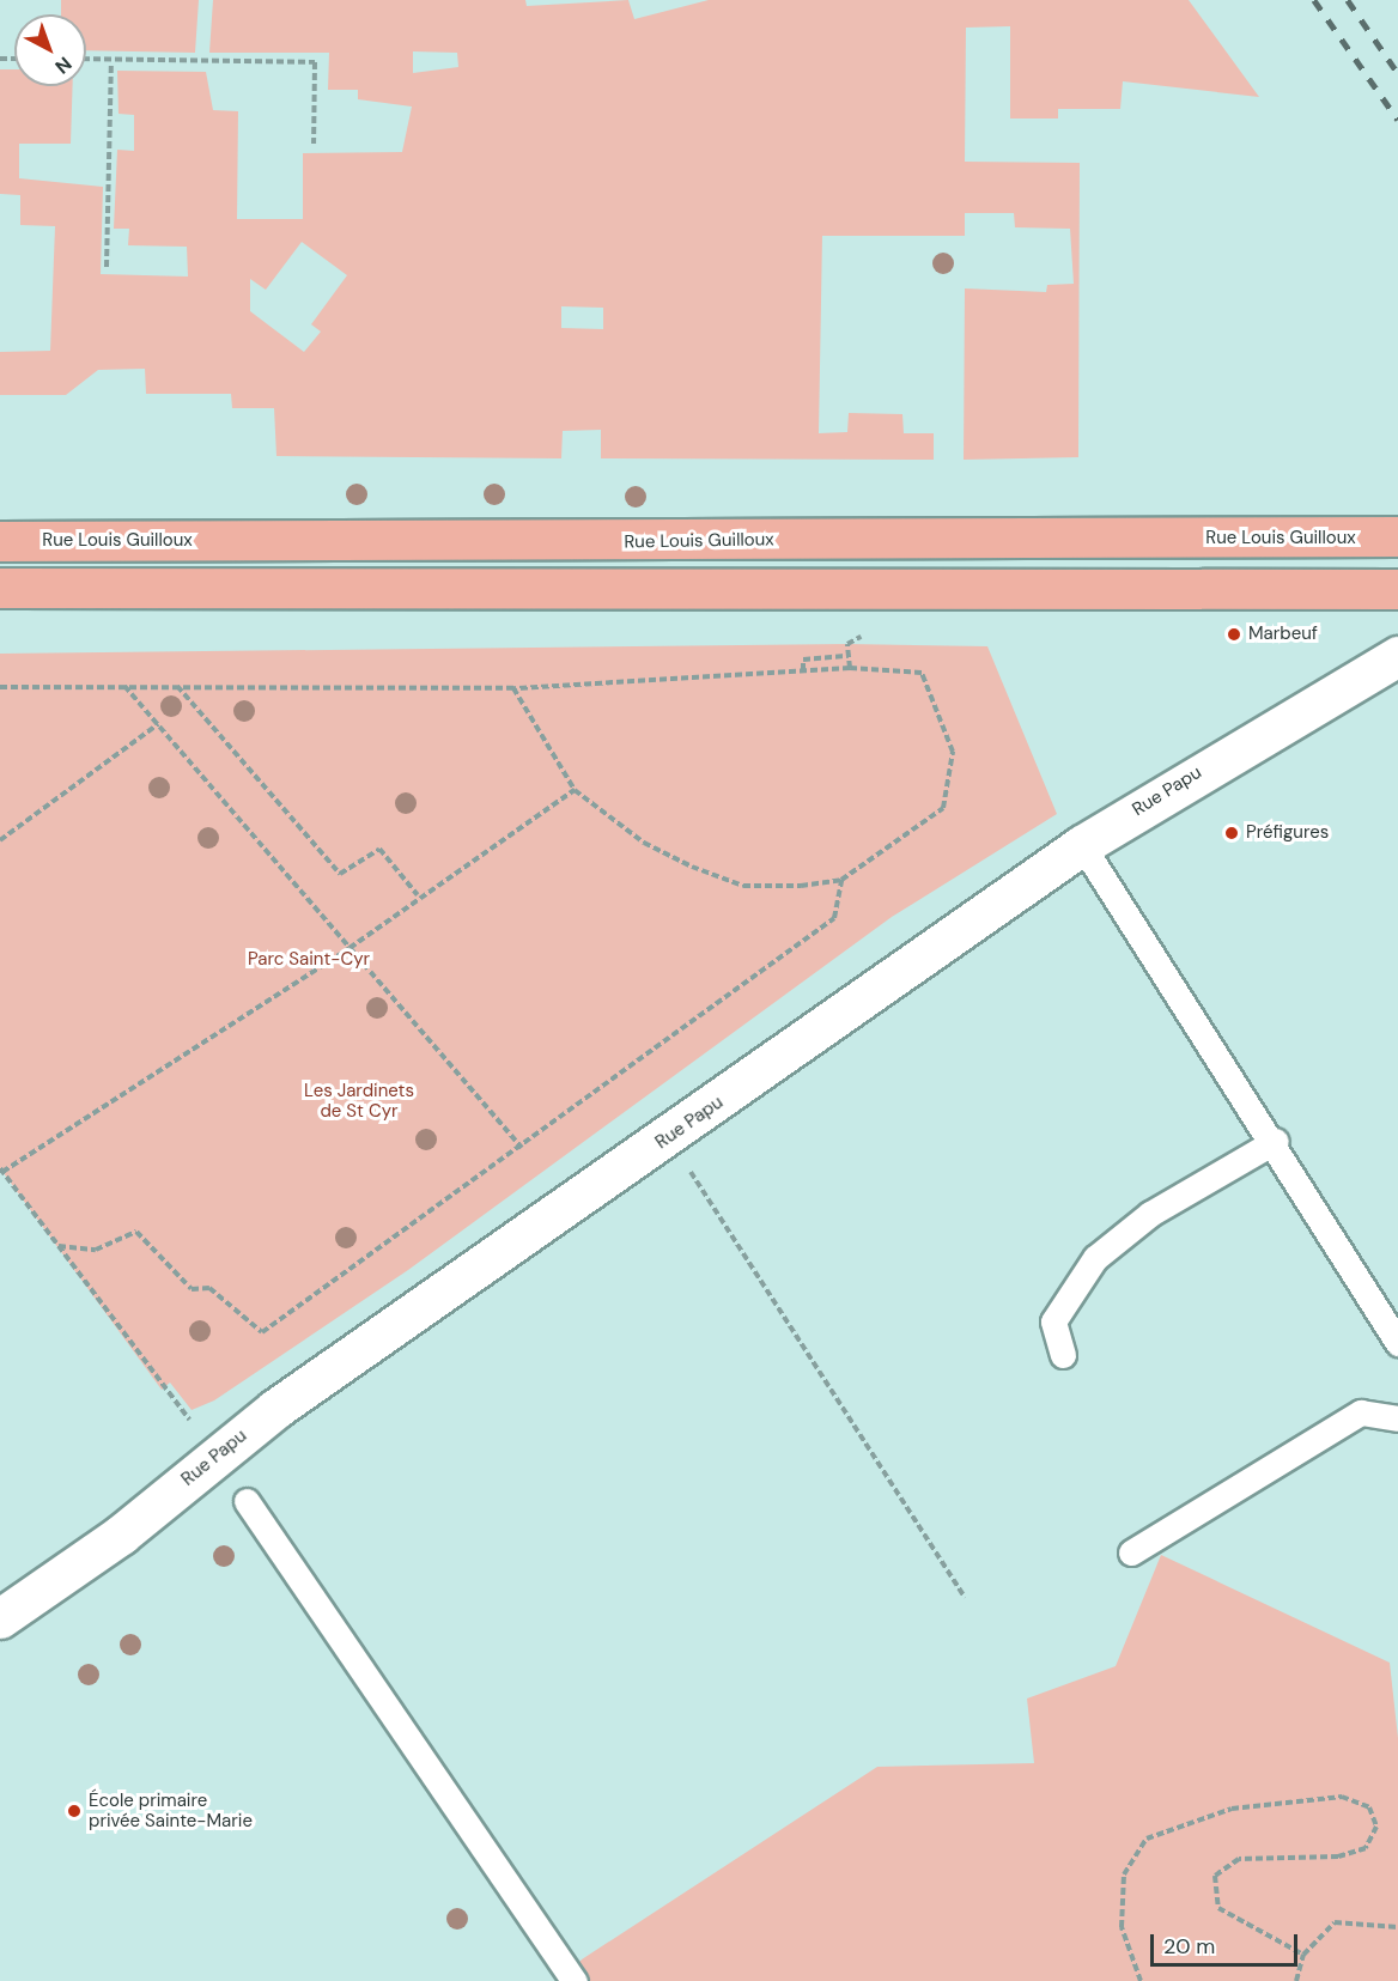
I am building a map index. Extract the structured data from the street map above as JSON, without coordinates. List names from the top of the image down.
{
  "streets": {
    "main road": ["Rue Louis Guilloux"],
    "street": ["Rue Papu"]
  },
  "parks": ["Parc Saint-Cyr", "Les Jardinets de St Cyr"],
  "places": ["Marbeuf", "Préfigures", "École primaire privée Sainte-Marie"],
  "scale_bar": "20 m",
  "north": "bottom right"
}
